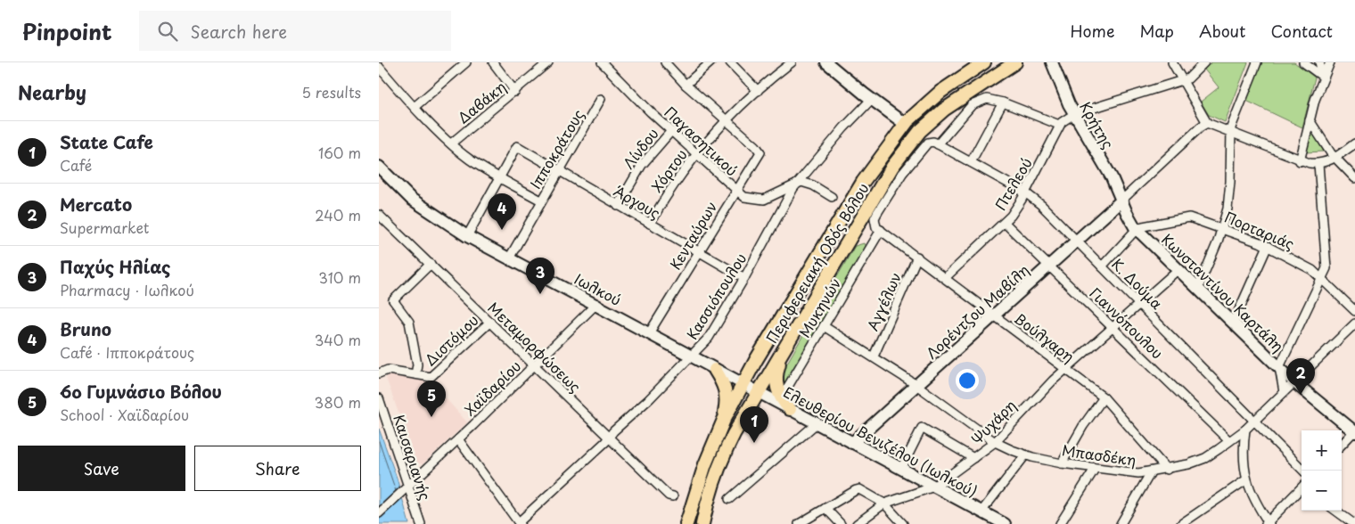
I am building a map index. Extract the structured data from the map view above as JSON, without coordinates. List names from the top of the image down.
{
  "streets": {
    "main road": ["Περιφερειακή Οδός Βόλου"],
    "street": [
      "Δαβάκη",
      "Κρήτης",
      "Παγασητικού",
      "Λίνδου",
      "Ιπποκράτους",
      "Χόρτου",
      "Πτελεού",
      "Άργους",
      "Πορταριάς",
      "Κενταύρων",
      "Κ. Δούμα",
      "Ιωλκού",
      "Κωνσταντίνου Καρτάλη",
      "Κασσιόπουλου",
      "Αγγέλων",
      "Μυκηνών",
      "Λορέντζου Μαβίλη",
      "Γιαννόπουλου",
      "Βούλγαρη",
      "Διστόμου",
      "Μεταμορφώσεως",
      "Χαϊδαρίου",
      "Ψυχάρη",
      "Ελευθερίου Βενιζέλου (Ιωλκού)",
      "Μπασδέκη",
      "Καισαριανής"
    ]
  },
  "crossings": [
    ["Κρήτης", "Πτελεού"],
    ["Κρήτης", "Κωνσταντίνου Καρτάλη"],
    ["Κρήτης", "Λορέντζου Μαβίλη"],
    ["Παγασητικού", "Λίνδου"],
    ["Παγασητικού", "Χόρτου"],
    ["Παγασητικού", "Κενταύρων"],
    ["Παγασητικού", "Κασσιόπουλου"],
    ["Λίνδου", "Άργους"],
    ["Ιπποκράτους", "Άργους"],
    ["Ιπποκράτους", "Ιωλκού"],
    ["Χόρτου", "Άργους"],
    ["Χόρτου", "Κενταύρων"],
    ["Πτελεού", "Κ. Δούμα"],
    ["Πτελεού", "Γιαννόπουλου"],
    ["Πτελεού", "Βούλγαρη"],
    ["Άργους", "Κενταύρων"],
    ["Άργους", "Κασσιόπουλου"],
    ["Πορταριάς", "Κωνσταντίνου Καρτάλη"],
    ["Κενταύρων", "Ιωλκού"],
    ["Περιφερειακή Οδός Βόλου", "Ιωλκού"],
    ["Περιφερειακή Οδός Βόλου", "Ελευθερίου Βενιζέλου (Ιωλκού)"],
    ["Κ. Δούμα", "Λορέντζου Μαβίλη"],
    ["Κ. Δούμα", "Βούλγαρη"],
    ["Κ. Δούμα", "Ψυχάρη"],
    ["Κ. Δούμα", "Μπασδέκη"],
    ["Ιωλκού", "Κασσιόπουλου"],
    ["Ιωλκού", "Χαϊδαρίου"],
    ["Ιωλκού", "Ελευθερίου Βενιζέλου (Ιωλκού)"],
    ["Κωνσταντίνου Καρτάλη", "Λορέντζου Μαβίλη"],
    ["Κωνσταντίνου Καρτάλη", "Ψυχάρη"],
    ["Κωνσταντίνου Καρτάλη", "Μπασδέκη"],
    ["Κασσιόπουλου", "Μεταμορφώσεως"],
    ["Αγγέλων", "Βούλγαρη"],
    ["Αγγέλων", "Μπασδέκη"],
    ["Μυκηνών", "Βούλγαρη"],
    ["Μυκηνών", "Μπασδέκη"],
    ["Λορέντζου Μαβίλη", "Γιαννόπουλου"],
    ["Λορέντζου Μαβίλη", "Βούλγαρη"],
    ["Λορέντζου Μαβίλη", "Ελευθερίου Βενιζέλου (Ιωλκού)"],
    ["Λορέντζου Μαβίλη", "Μπασδέκη"],
    ["Γιαννόπουλου", "Ψυχάρη"],
    ["Γιαννόπουλου", "Μπασδέκη"],
    ["Βούλγαρη", "Ψυχάρη"],
    ["Βούλγαρη", "Μπασδέκη"],
    ["Διστόμου", "Μεταμορφώσεως"],
    ["Μεταμορφώσεως", "Χαϊδαρίου"],
    ["Χαϊδαρίου", "Καισαριανής"],
    ["Ψυχάρη", "Ελευθερίου Βενιζέλου (Ιωλκού)"],
    ["Ψυχάρη", "Μπασδέκη"]
  ],
  "page": {
    "header": "Pinpoint",
    "search": "Search here",
    "nav": [
      "Home",
      "Map",
      "About",
      "Contact"
    ],
    "heading": ["Nearby", "5 results"],
    "list": [
      {
        "mark": "1",
        "name": "State Cafe",
        "note": "Café",
        "value": "160 m"
      },
      {
        "mark": "2",
        "name": "Mercato",
        "note": "Supermarket",
        "value": "240 m"
      },
      {
        "mark": "3",
        "name": "Παχύς Ηλίας",
        "note": "Pharmacy · Ιωλκού",
        "value": "310 m"
      },
      {
        "mark": "4",
        "name": "Bruno",
        "note": "Café · Ιπποκράτους",
        "value": "340 m"
      },
      {
        "mark": "5",
        "name": "6ο Γυμνάσιο Βόλου",
        "note": "School · Χαϊδαρίου",
        "value": "380 m"
      }
    ],
    "pins": [
      "4",
      "3",
      "2",
      "5",
      "1"
    ],
    "map_buttons": ["+", "−"],
    "buttons": ["Save", "Share"]
  }
}
